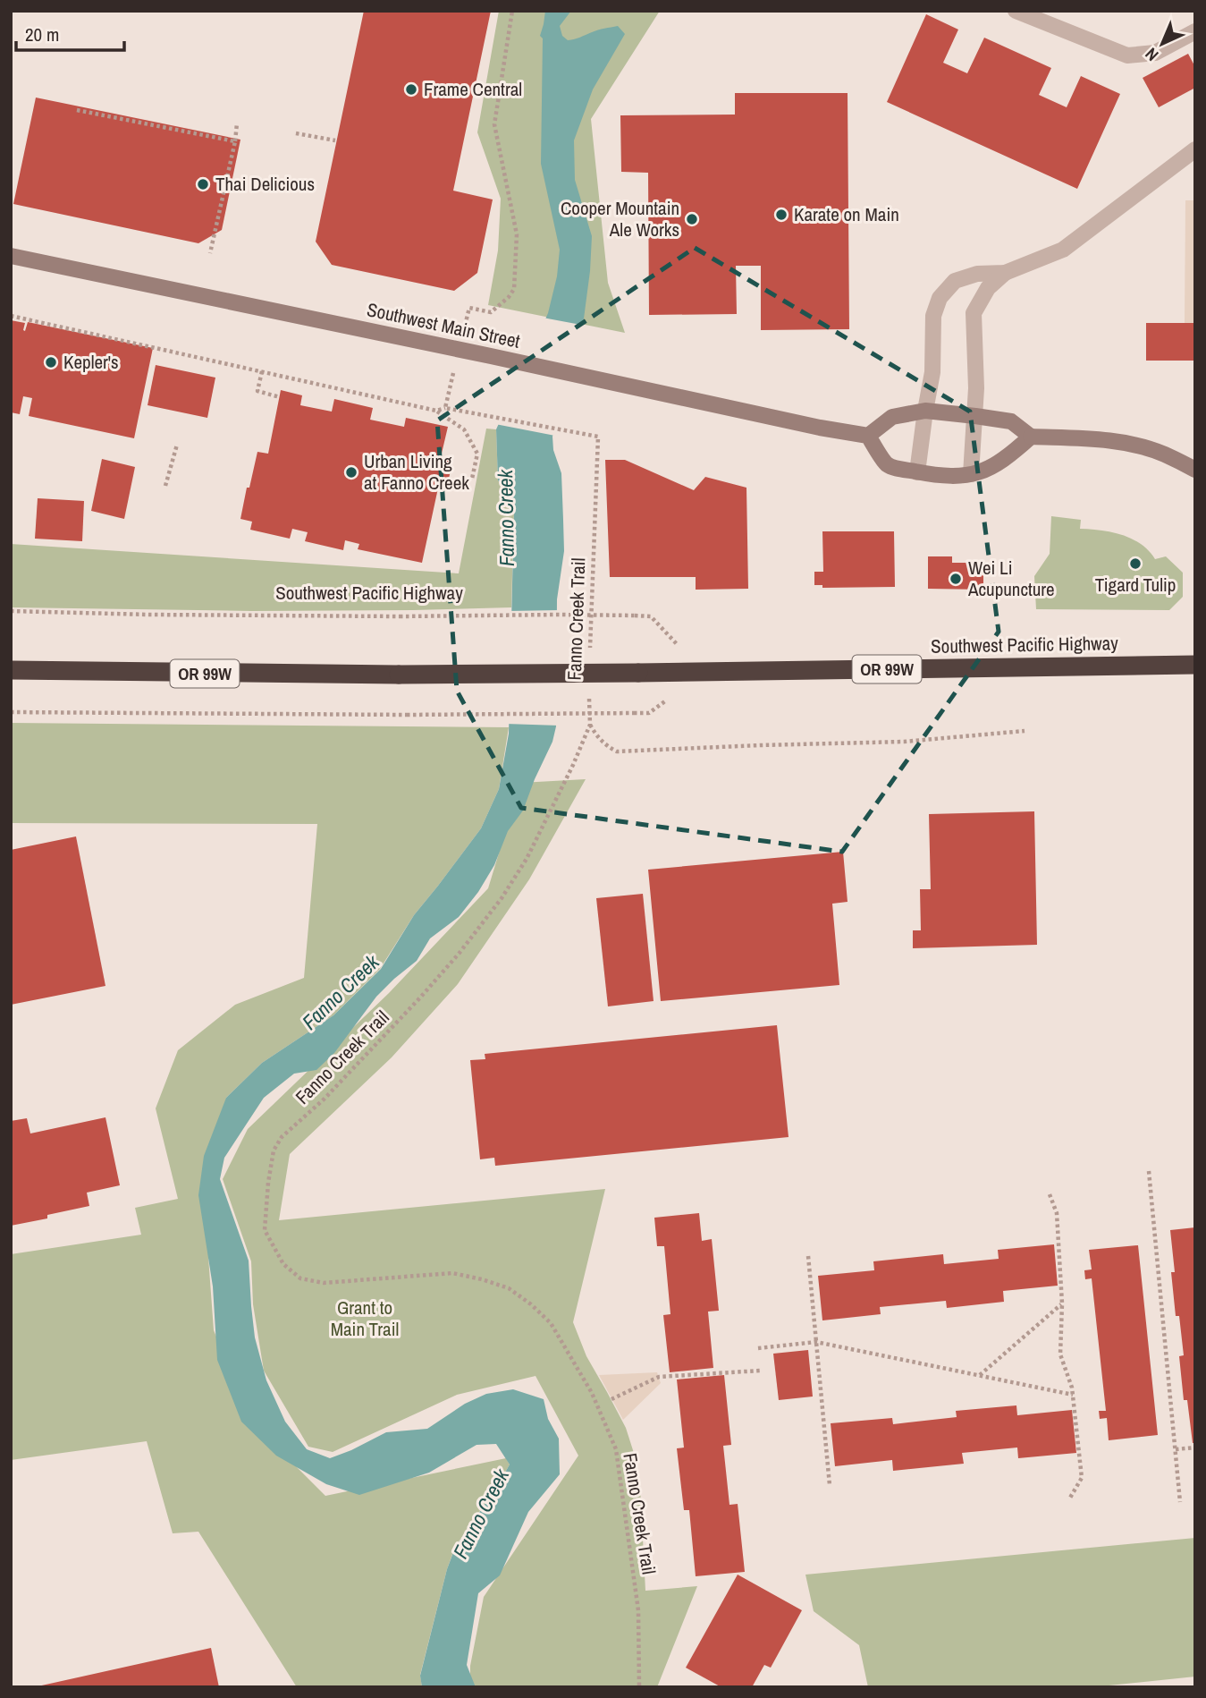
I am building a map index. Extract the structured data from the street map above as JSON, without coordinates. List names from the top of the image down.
{
  "streets": {
    "highway": ["Southwest Pacific Highway", "OR 99W"],
    "street": ["Southwest Main Street"],
    "path": ["Fanno Creek Trail"]
  },
  "water": ["Fanno Creek"],
  "parks": ["Grant to Main Trail"],
  "places": [
    "Frame Central",
    "Thai Delicious",
    "Karate on Main",
    "Cooper Mountain Ale Works",
    "Kepler's",
    "Urban Living at Fanno Creek",
    "Tigard Tulip",
    "Wei Li Acupuncture"
  ],
  "scale_bar": "20 m",
  "north": "bottom left"
}
